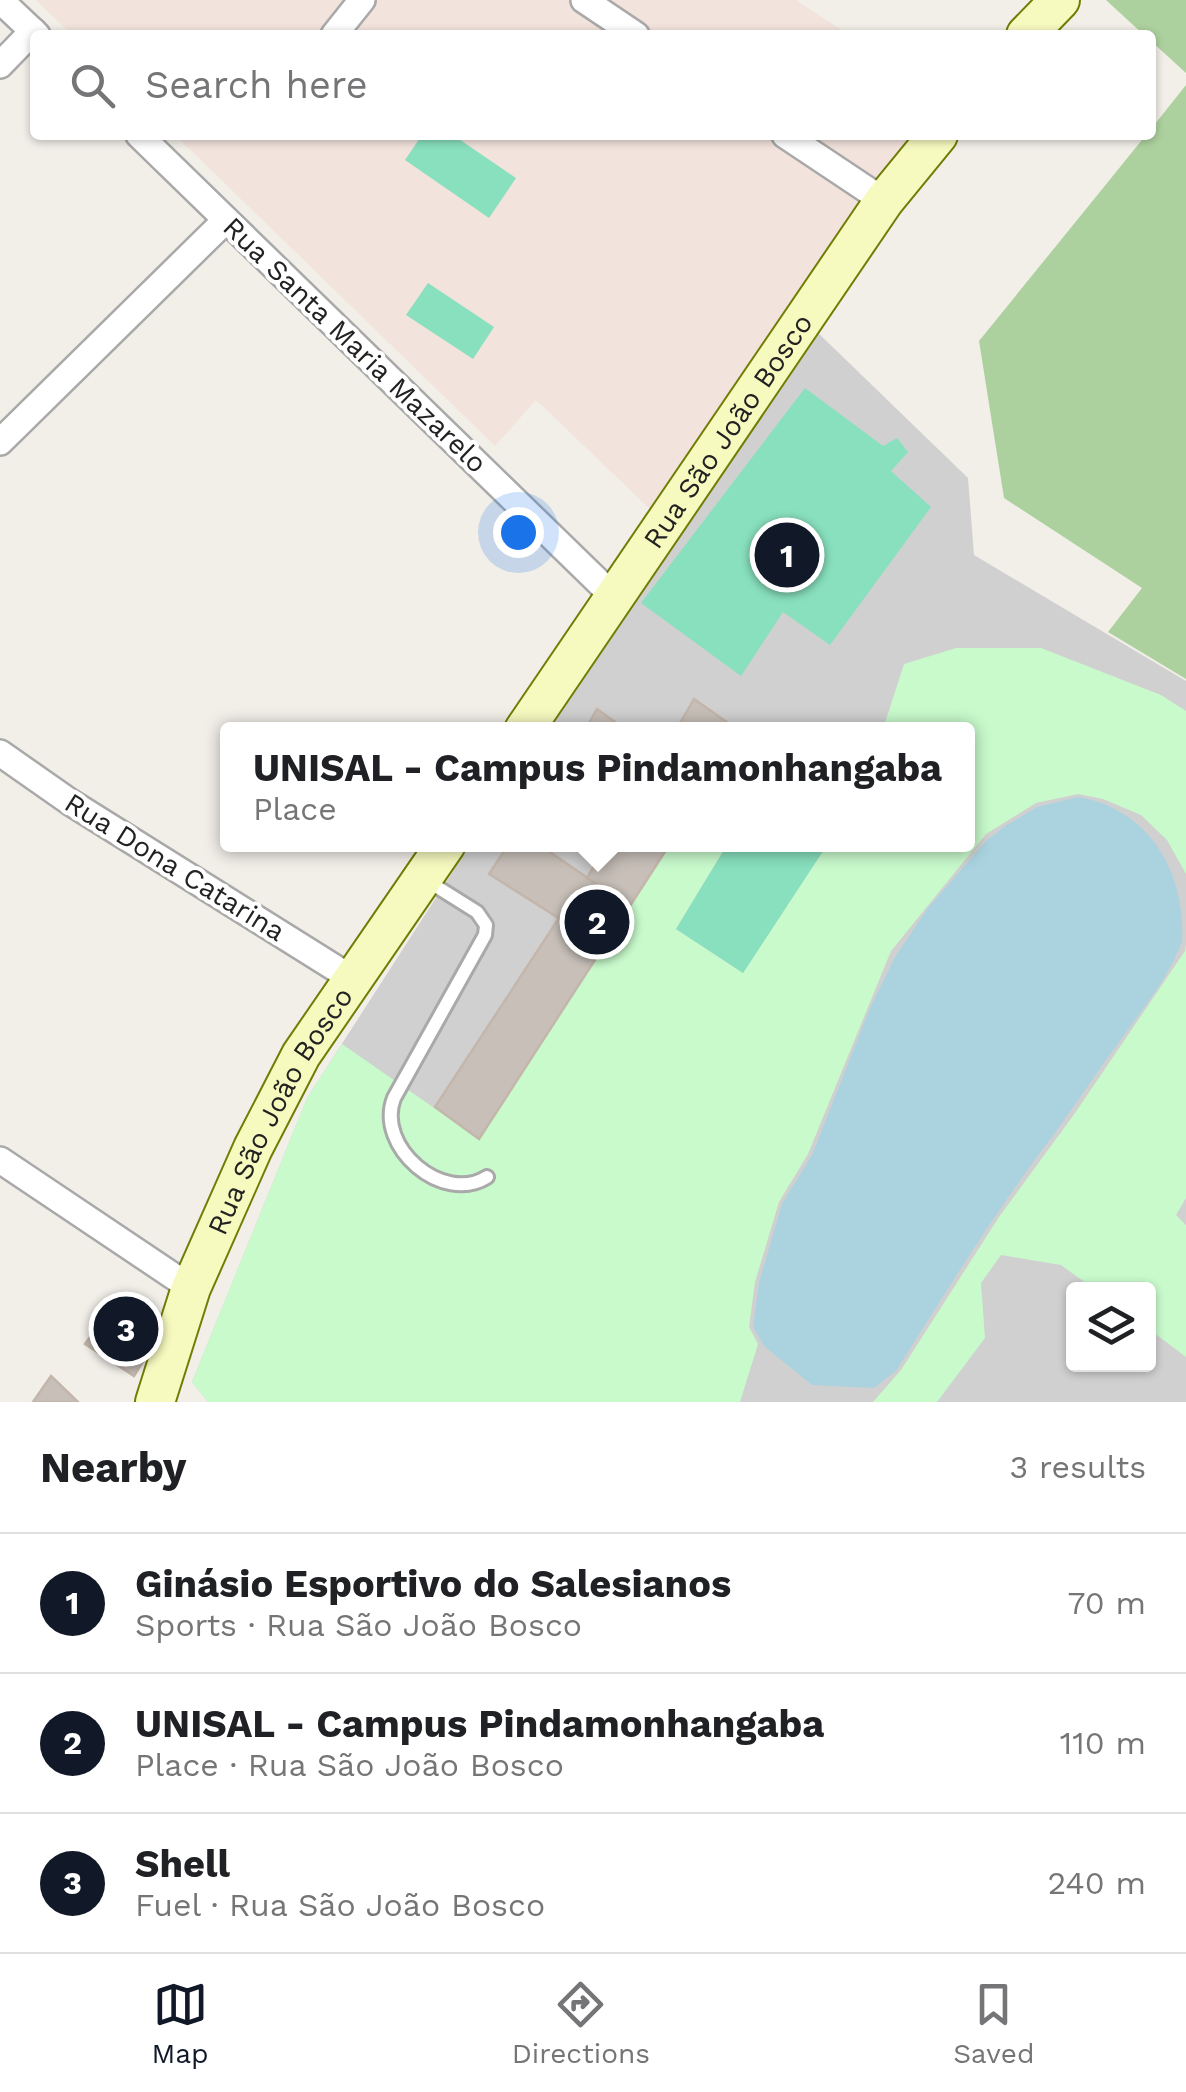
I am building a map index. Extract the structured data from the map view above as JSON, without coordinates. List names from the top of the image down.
{
  "streets": {
    "main road": ["Rua São João Bosco"],
    "street": ["Rua Santa Maria Mazarelo", "Rua Dona Catarina"]
  },
  "crossings": [
    ["Rua Santa Maria Mazarelo", "Rua São João Bosco"],
    ["Rua São João Bosco", "Rua Dona Catarina"]
  ],
  "page": {
    "search": "Search here",
    "pins": ["1", "2", "3"],
    "popup": ["UNISAL - Campus Pindamonhangaba", "Place"],
    "heading": ["Nearby", "3 results"],
    "list": [
      {
        "mark": "1",
        "name": "Ginásio Esportivo do Salesianos",
        "note": "Sports · Rua São João Bosco",
        "value": "70 m"
      },
      {
        "mark": "2",
        "name": "UNISAL - Campus Pindamonhangaba",
        "note": "Place · Rua São João Bosco",
        "value": "110 m"
      },
      {
        "mark": "3",
        "name": "Shell",
        "note": "Fuel · Rua São João Bosco",
        "value": "240 m"
      }
    ],
    "nav": ["Map", "Directions", "Saved"]
  }
}
